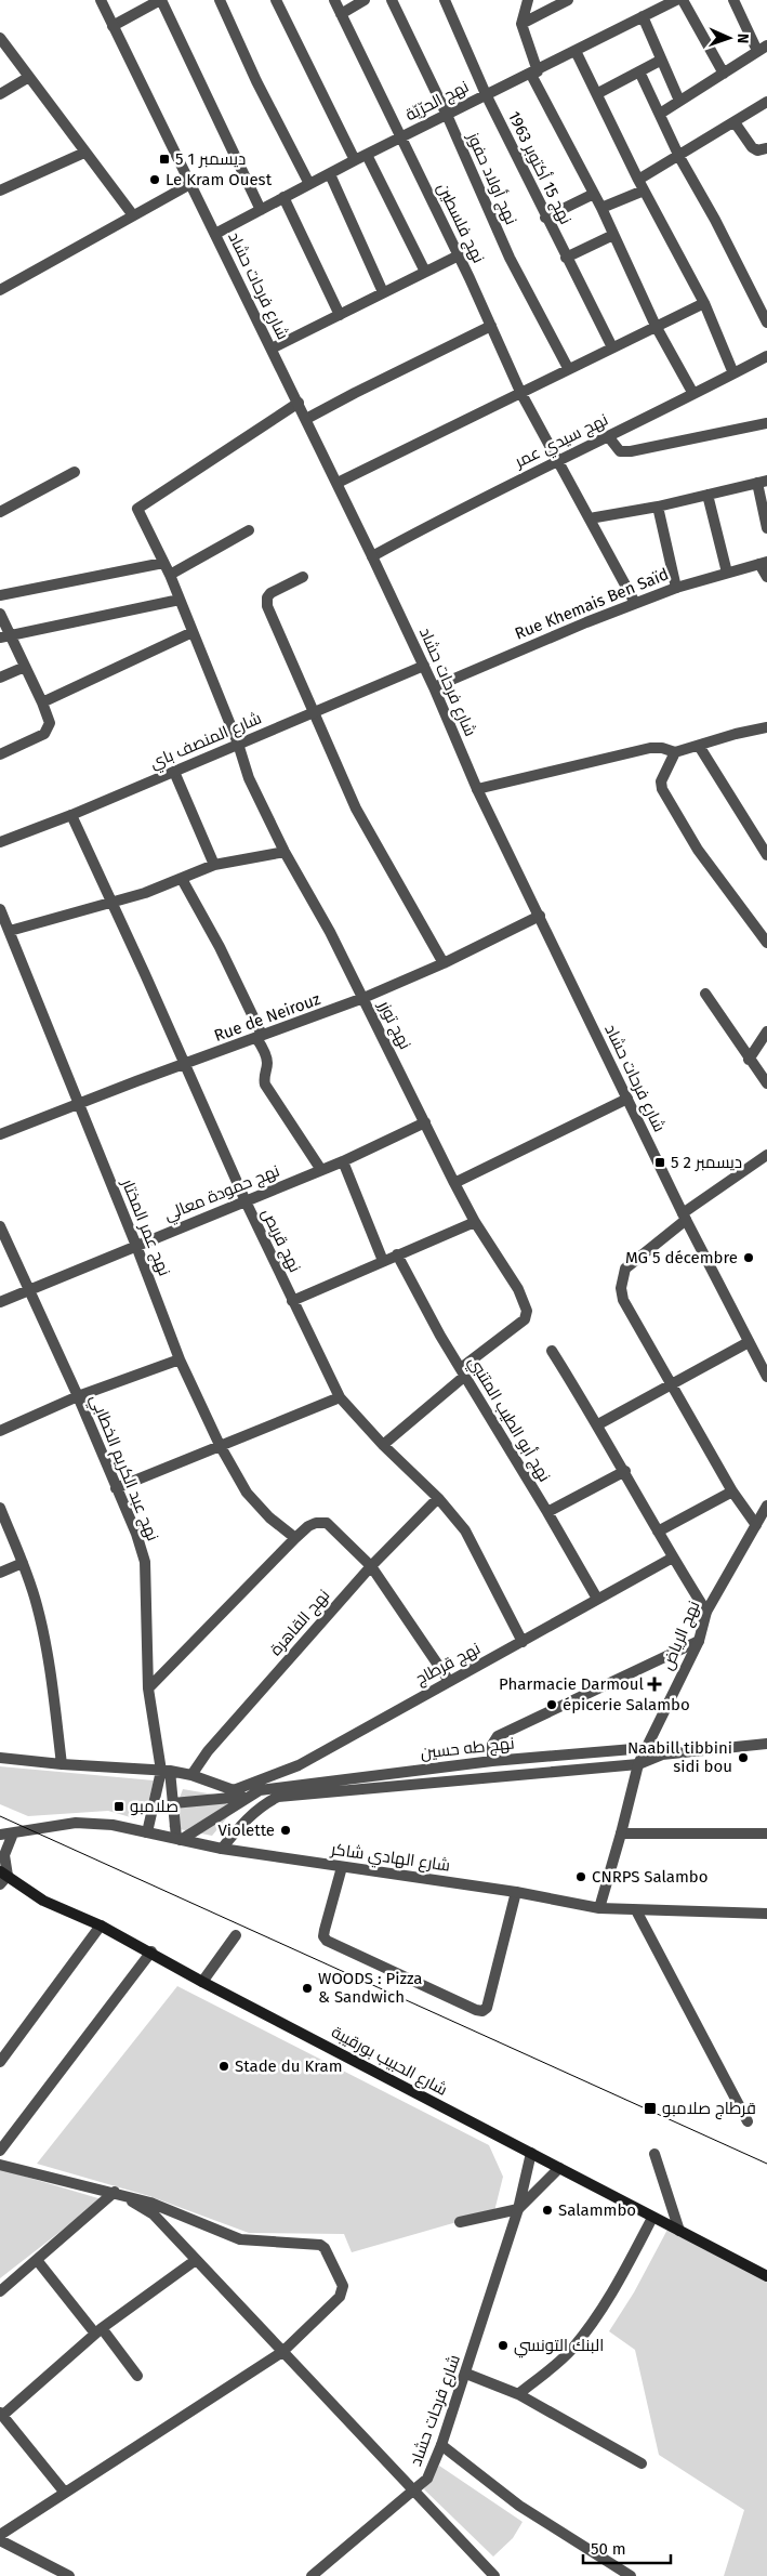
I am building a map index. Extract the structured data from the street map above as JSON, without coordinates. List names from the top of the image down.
{
  "streets": {
    "main road": ["شارع الحبيب بورقيبة"],
    "street": [
      "نهج الحرّيّة",
      "نهج 15 أكتوبر 1963",
      "نهج أولاد حفوز",
      "نهج فلسطين",
      "شارع فرحات حشاد",
      "نهج سيدي عمر",
      "Rue Khemais Ben Saïd",
      "شارع المنصف باي",
      "Rue de Neirouz",
      "نهج توزر",
      "نهج حمودة معالي",
      "نهج عمر المختار",
      "نهج قربص",
      "نهج أبو الطيب المتنبي",
      "نهج عبد الكريم الخطابي",
      "نهج القاهرة",
      "نهج الرياض",
      "نهج قرطاج",
      "نهج طه حسين",
      "شارع الهادي شاكر"
    ]
  },
  "crossings": [
    ["نهج الحرّيّة", "نهج 15 أكتوبر 1963"],
    ["نهج الحرّيّة", "نهج أولاد حفوز"],
    ["نهج الحرّيّة", "نهج فلسطين"],
    ["نهج الحرّيّة", "شارع فرحات حشاد"],
    ["نهج فلسطين", "نهج سيدي عمر"],
    ["نهج فلسطين", "Rue Khemais Ben Saïd"],
    ["شارع فرحات حشاد", "نهج سيدي عمر"],
    ["شارع فرحات حشاد", "Rue Khemais Ben Saïd"],
    ["شارع فرحات حشاد", "شارع المنصف باي"],
    ["شارع فرحات حشاد", "Rue de Neirouz"],
    ["شارع فرحات حشاد", "نهج توزر"],
    ["شارع فرحات حشاد", "شارع الحبيب بورقيبة"],
    ["شارع المنصف باي", "نهج توزر"],
    ["شارع المنصف باي", "نهج قربص"],
    ["Rue de Neirouz", "نهج توزر"],
    ["Rue de Neirouz", "نهج عمر المختار"],
    ["Rue de Neirouz", "نهج قربص"],
    ["نهج توزر", "نهج حمودة معالي"],
    ["نهج توزر", "نهج أبو الطيب المتنبي"],
    ["نهج حمودة معالي", "نهج عمر المختار"],
    ["نهج حمودة معالي", "نهج قربص"],
    ["نهج حمودة معالي", "نهج عبد الكريم الخطابي"],
    ["نهج قربص", "نهج القاهرة"],
    ["نهج قربص", "نهج قرطاج"],
    ["نهج أبو الطيب المتنبي", "نهج قرطاج"],
    ["نهج عبد الكريم الخطابي", "شارع الهادي شاكر"],
    ["نهج الرياض", "نهج طه حسين"],
    ["نهج الرياض", "شارع الهادي شاكر"]
  ],
  "places": {
    "transit": [
      "5 ديسمبر 1",
      "5 ديسمبر 2",
      "صلامبو",
      "قرطاج صلامبو"
    ],
    "other": [
      "Le Kram Ouest",
      "MG 5 décembre",
      "épicerie Salambo",
      "Naabill tibbini sidi bou",
      "Violette",
      "CNRPS Salambo",
      "WOODS : Pizza & Sandwich",
      "Stade du Kram",
      "Salammbo",
      "البنك التونسي"
    ],
    "health": ["Pharmacie Darmoul"]
  },
  "scale_bar": "50 m",
  "north": "right"
}
